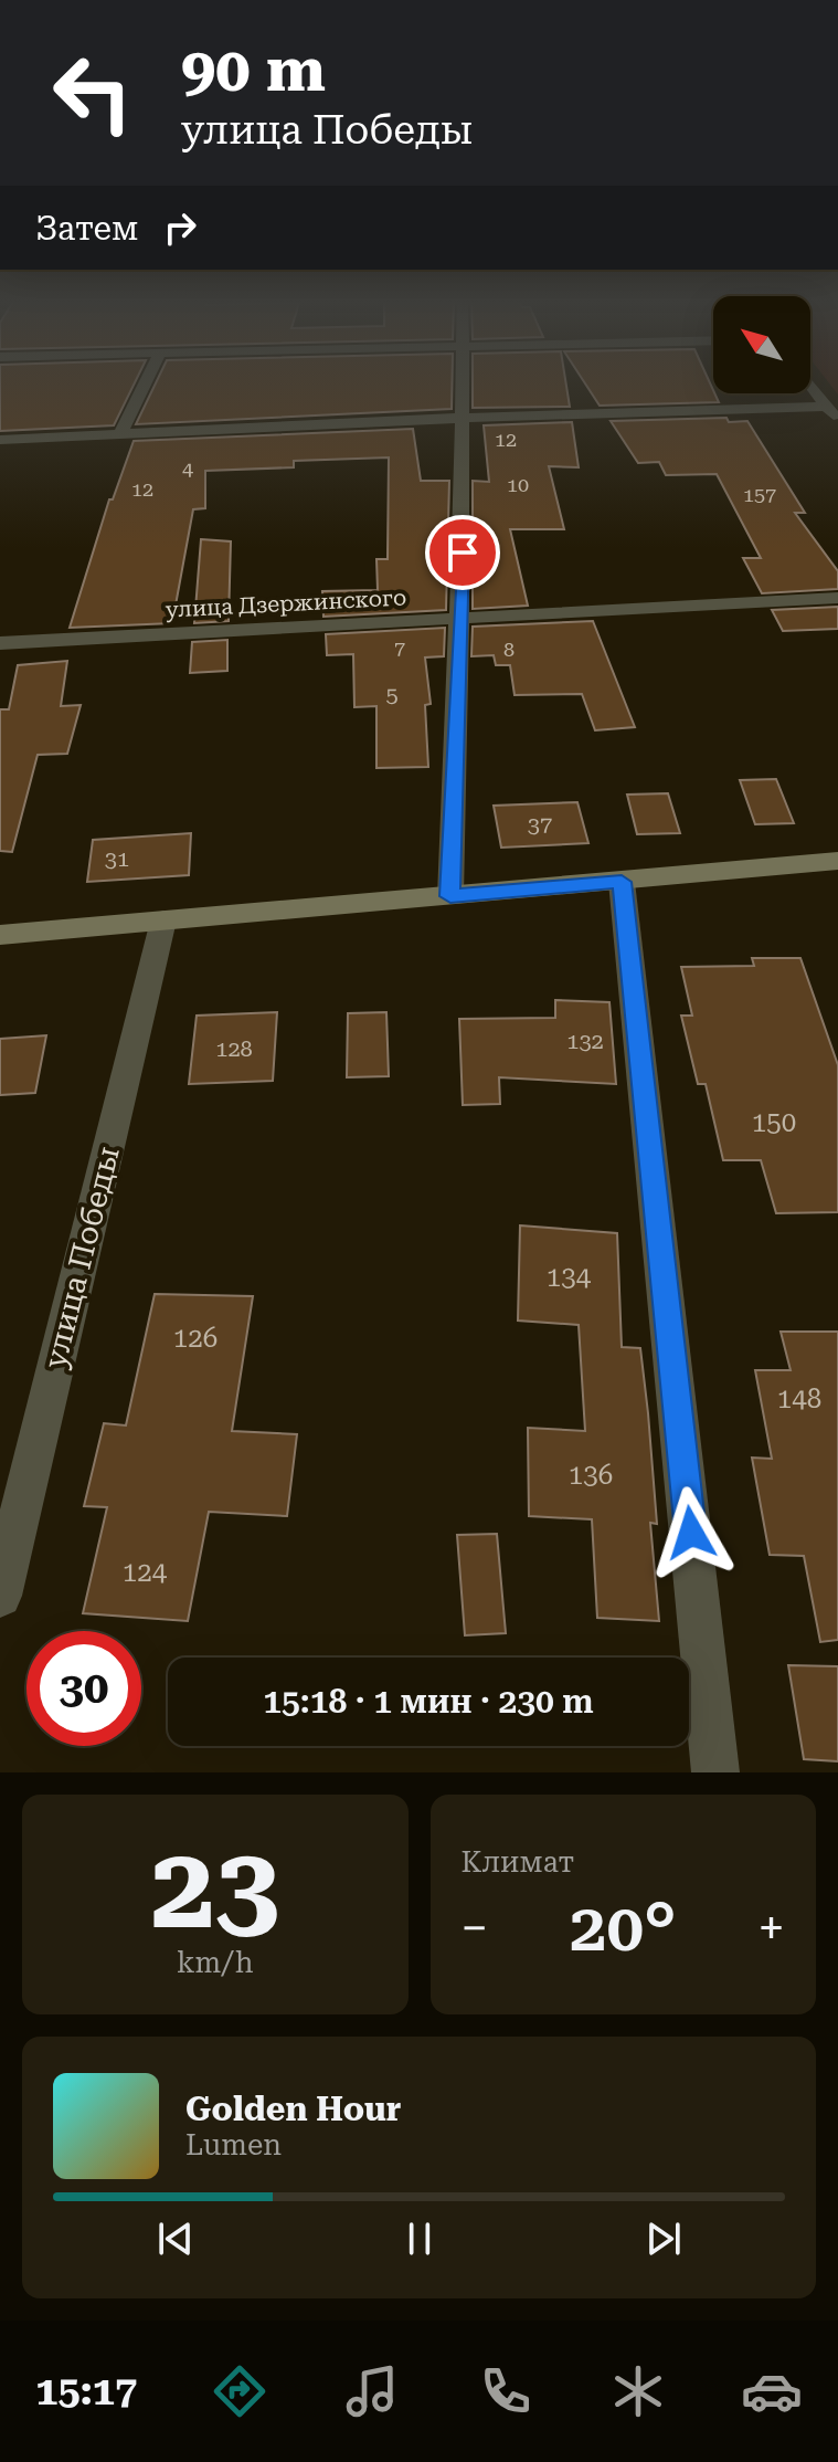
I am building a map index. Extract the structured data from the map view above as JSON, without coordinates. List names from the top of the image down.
{
  "streets": {
    "street": ["улица Дзержинского", "улица Победы"]
  },
  "house_numbers": [
    "12",
    "4",
    "10",
    "12",
    "157",
    "7",
    "8",
    "5",
    "37",
    "31",
    "132",
    "128",
    "150",
    "134",
    "126",
    "148",
    "136",
    "124"
  ],
  "north": "top left",
  "page": {
    "turn": ["90 m", "улица Победы"],
    "then": "Затем",
    "limit": "30",
    "trip": "15:18 · 1 мин · 230 m",
    "tile": [
      ["23", "km/h"],
      "Климат"
    ],
    "heat": ["−", "20°", "+"],
    "song": ["Golden Hour", "Lumen"],
    "tabs": "15:17"
  }
}
